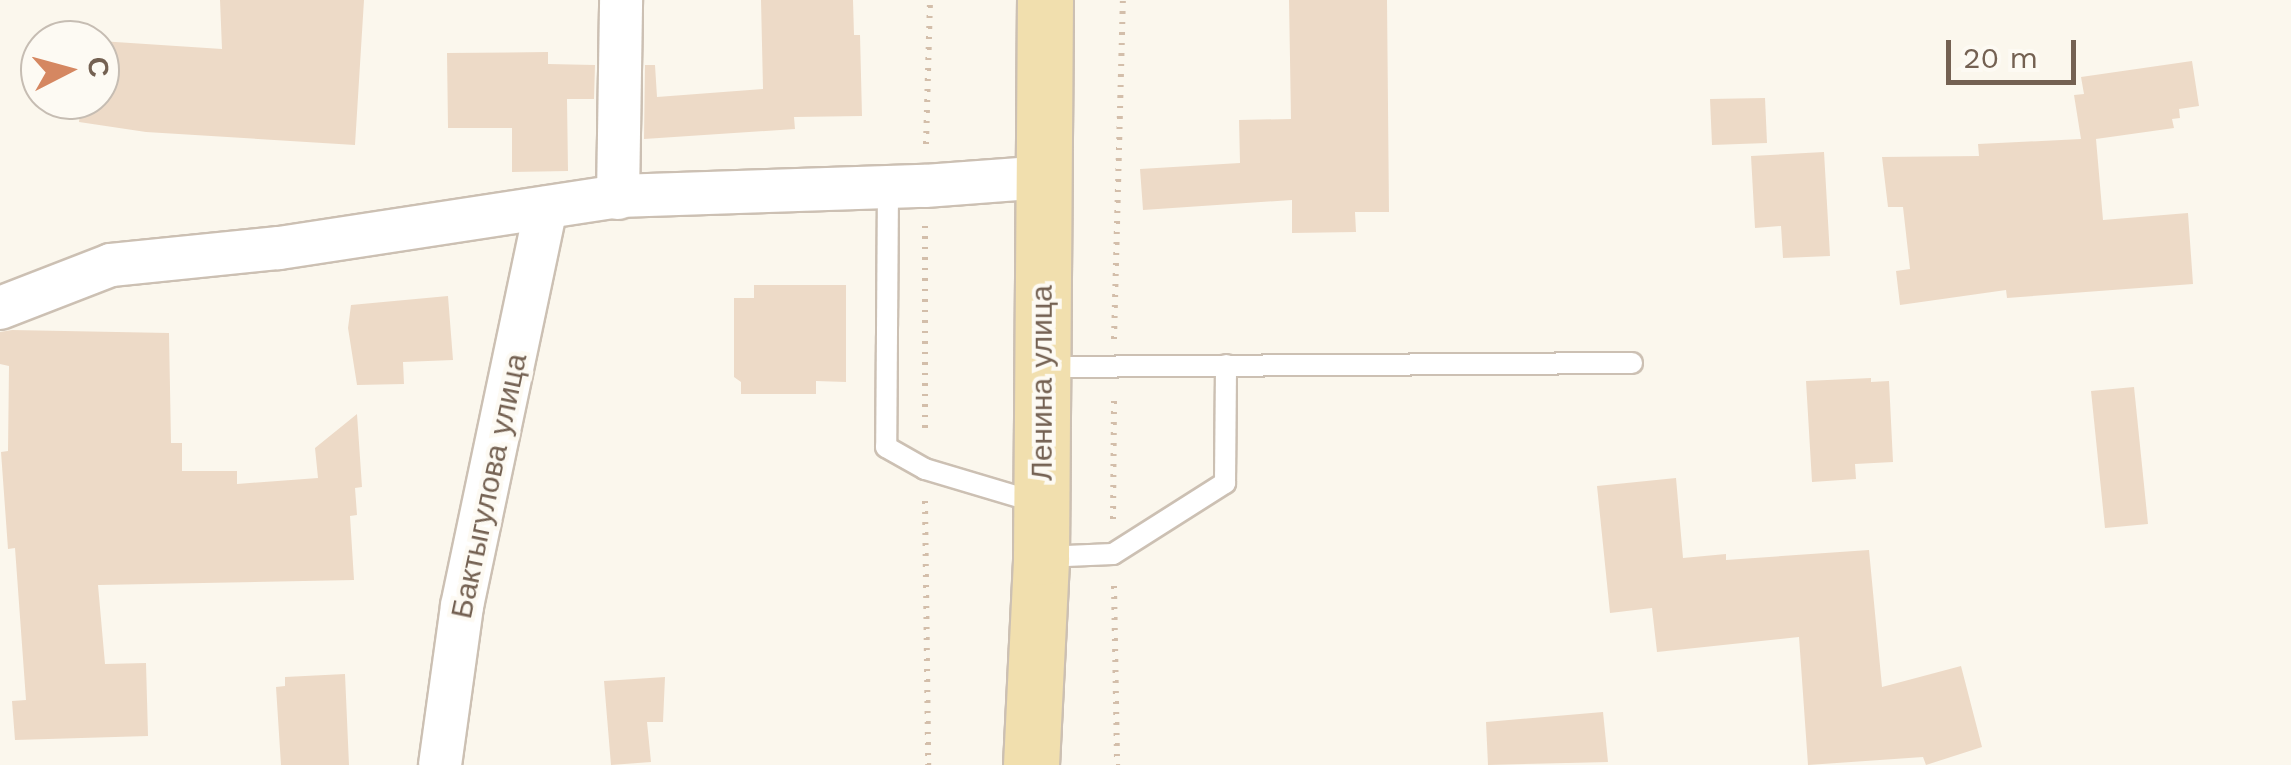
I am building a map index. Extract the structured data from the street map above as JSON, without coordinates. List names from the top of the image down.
{
  "streets": {
    "main road": ["Ленина улица"],
    "street": ["Бактыгулова улица"]
  },
  "scale_bar": "20 m",
  "north": "right"
}
